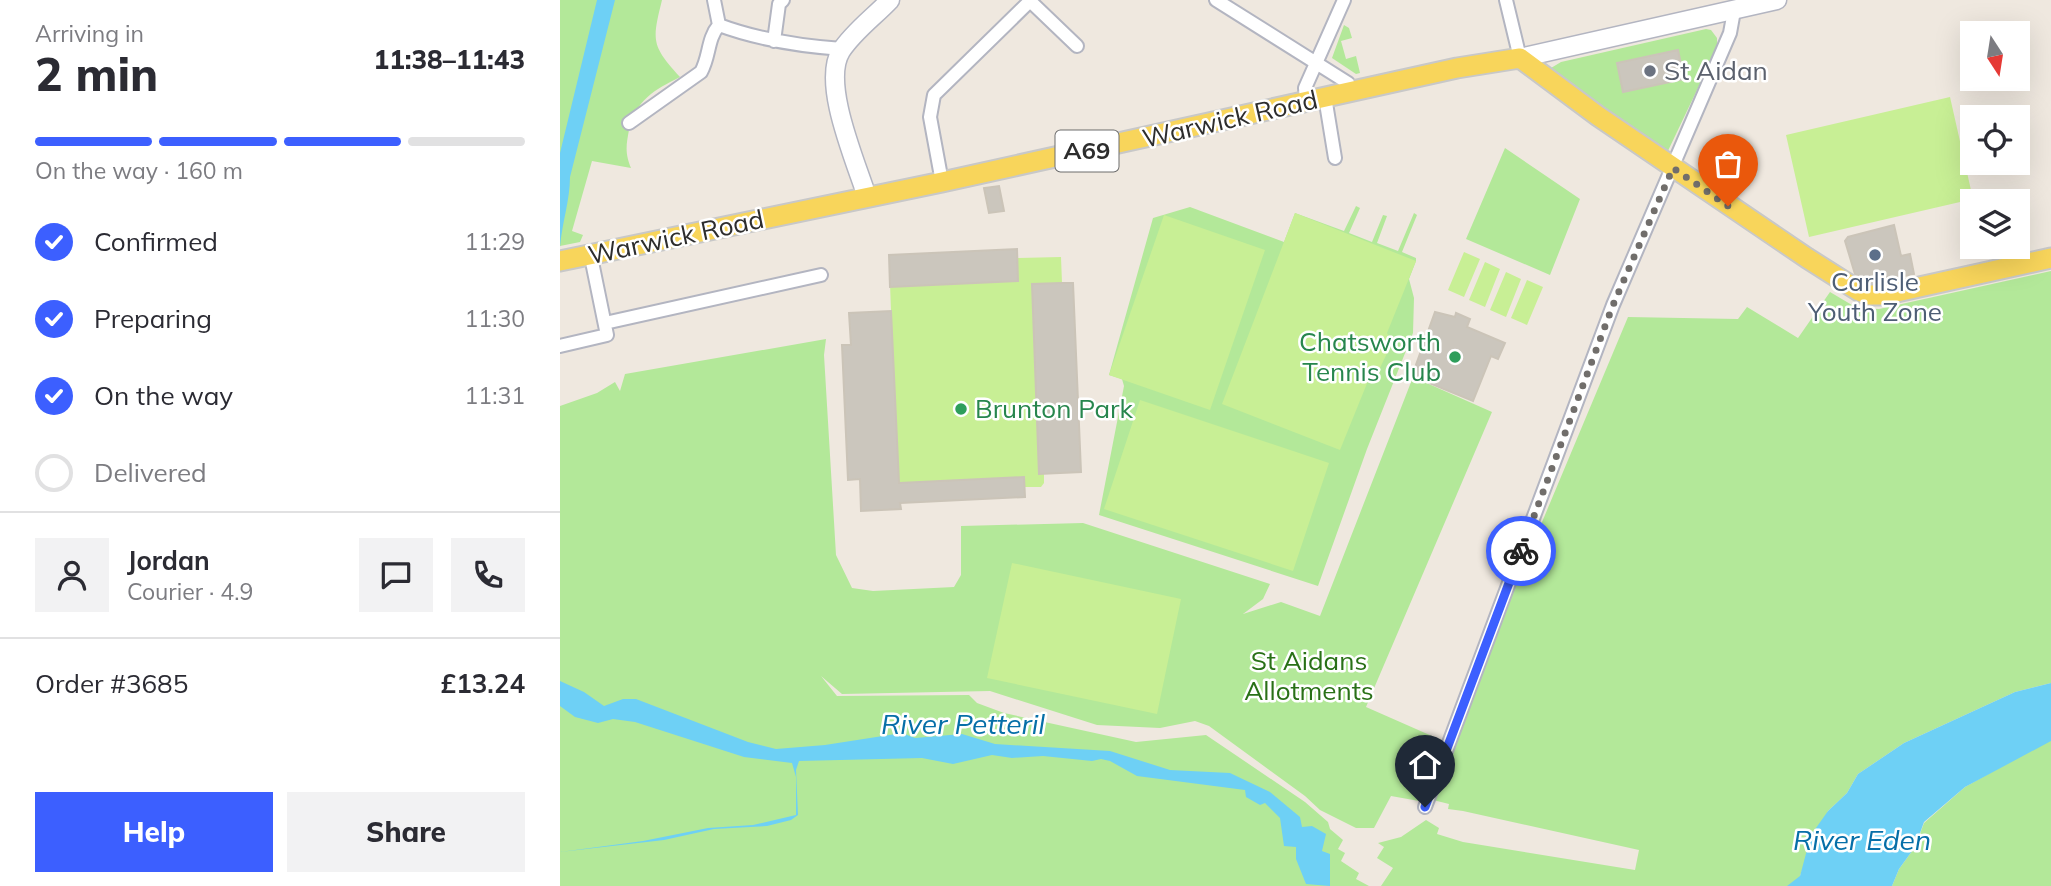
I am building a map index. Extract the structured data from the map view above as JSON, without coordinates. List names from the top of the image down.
{
  "streets": {
    "main road": ["Warwick Road", "A69"]
  },
  "water": ["River Petteril", "River Eden"],
  "parks": ["St Aidans Allotments"],
  "places": [
    "St Aidan",
    "Carlisle Youth Zone",
    "Chatsworth Tennis Club",
    "Brunton Park"
  ],
  "north": "bottom",
  "page": {
    "heading": ["2 min", "Arriving in", "11:38–11:43"],
    "panel": [
      "Jordan",
      "Courier · 4.9",
      "Order #3685",
      "£13.24"
    ],
    "bar": "On the way · 160 m",
    "list": [
      ["Confirmed", "11:29"],
      ["Preparing", "11:30"],
      ["On the way", "11:31"],
      "Delivered"
    ],
    "buttons": ["Help", "Share"]
  }
}
